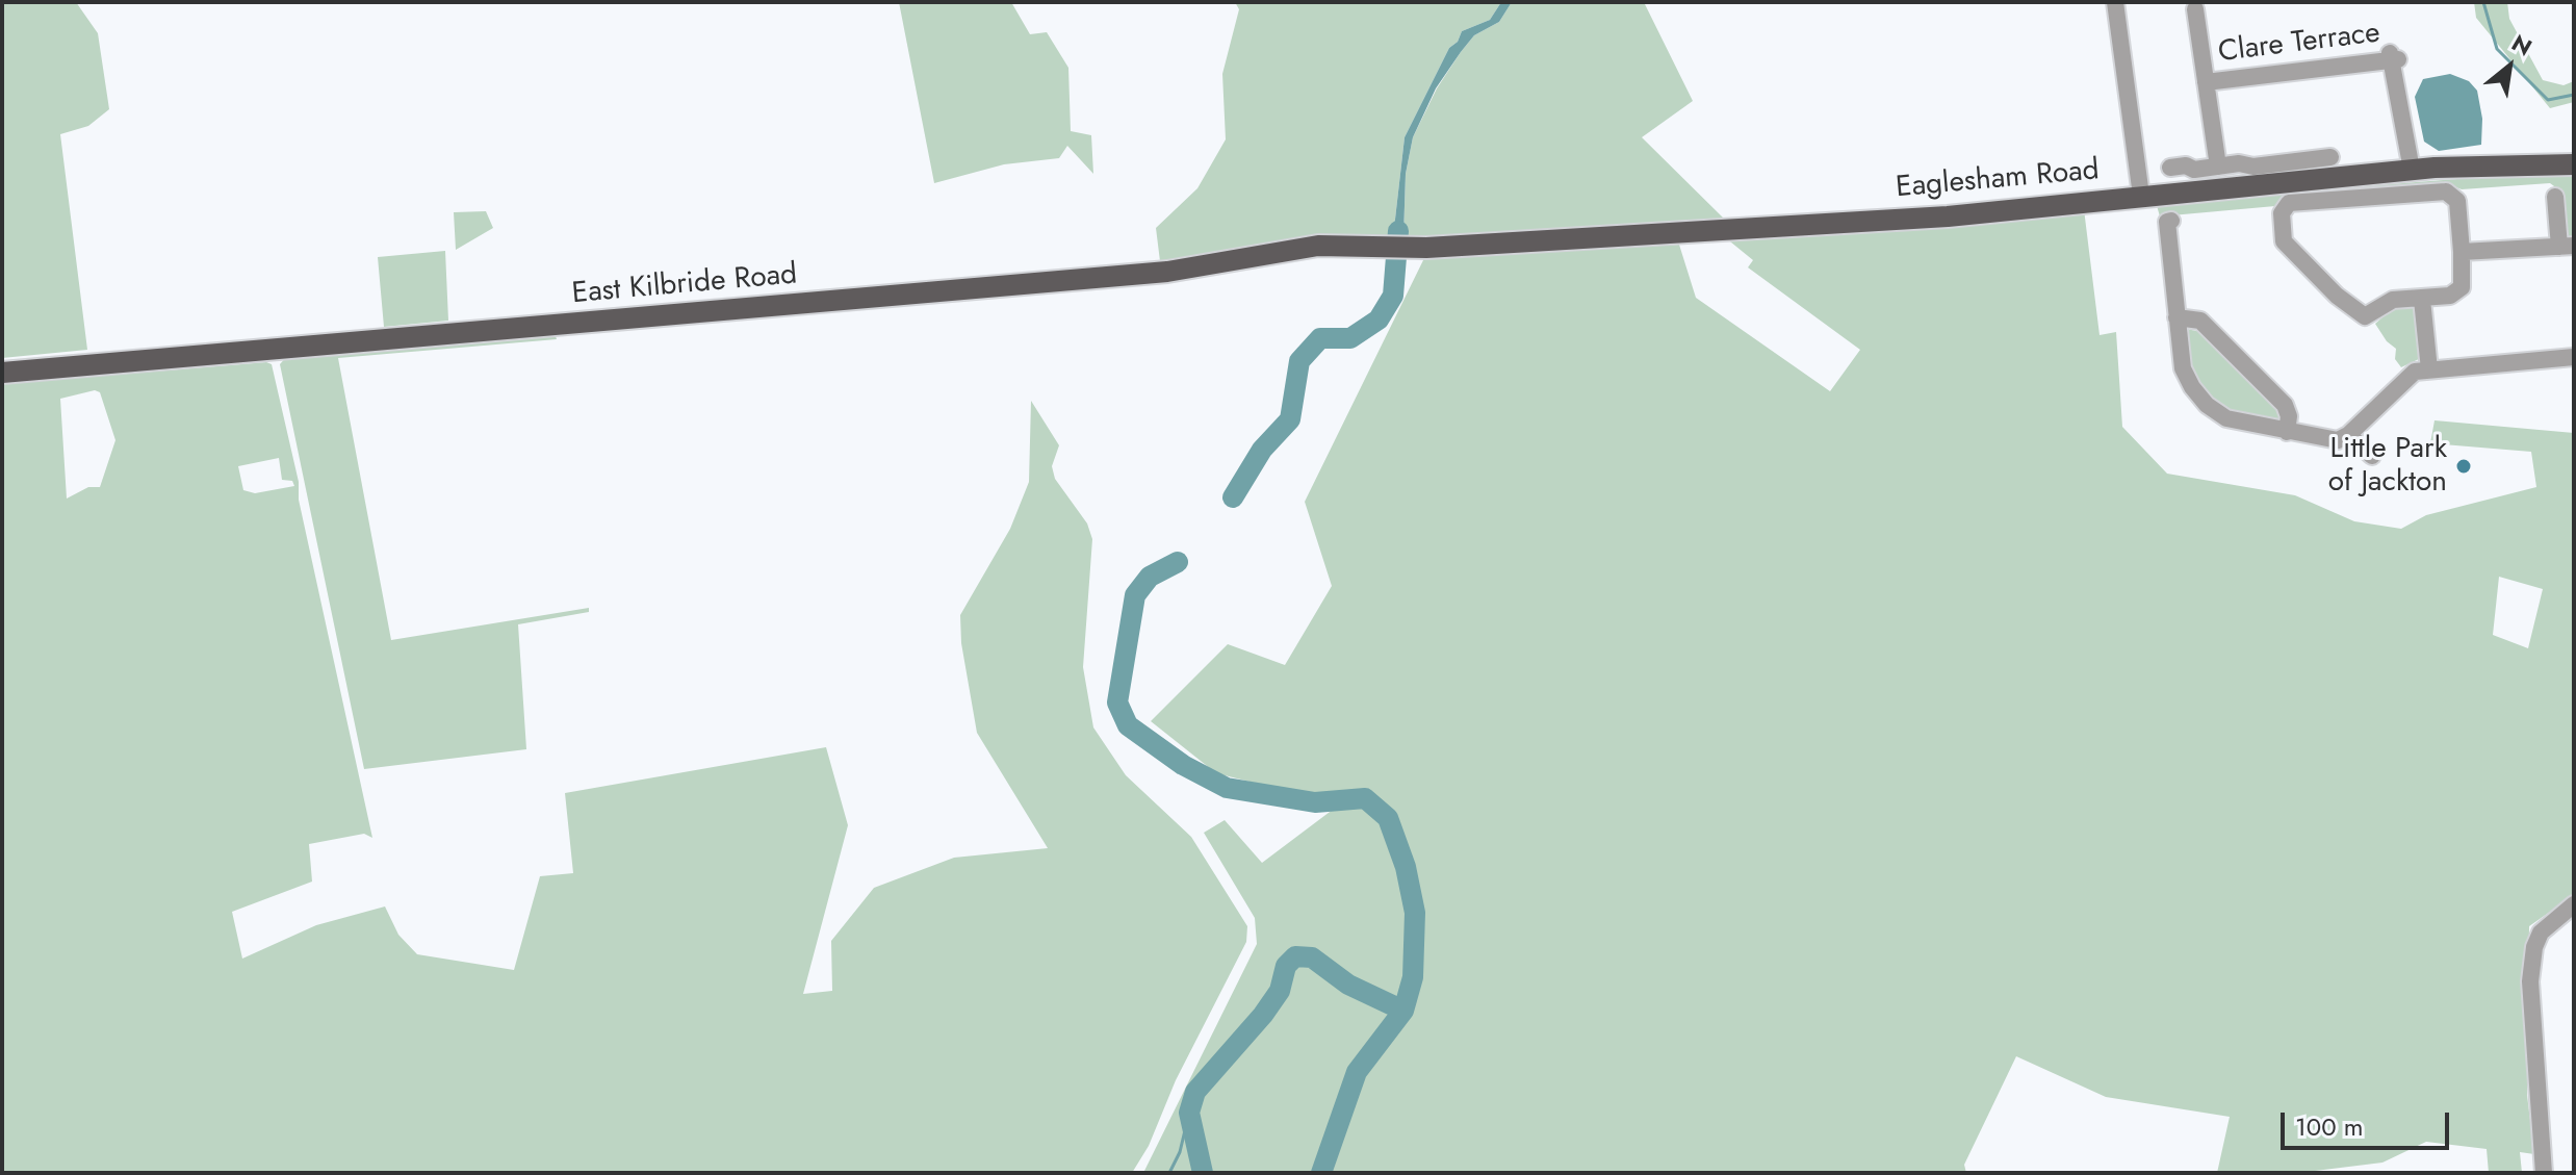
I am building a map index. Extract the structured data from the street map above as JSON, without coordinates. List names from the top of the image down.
{
  "streets": {
    "main road": ["Eaglesham Road", "East Kilbride Road"],
    "street": ["Clare Terrace"]
  },
  "crossings": [
    ["Clare Terrace", "Eaglesham Road"],
    ["Eaglesham Road", "East Kilbride Road"]
  ],
  "places": ["Little Park of Jackton"],
  "scale_bar": "100 m",
  "north": "top right"
}
